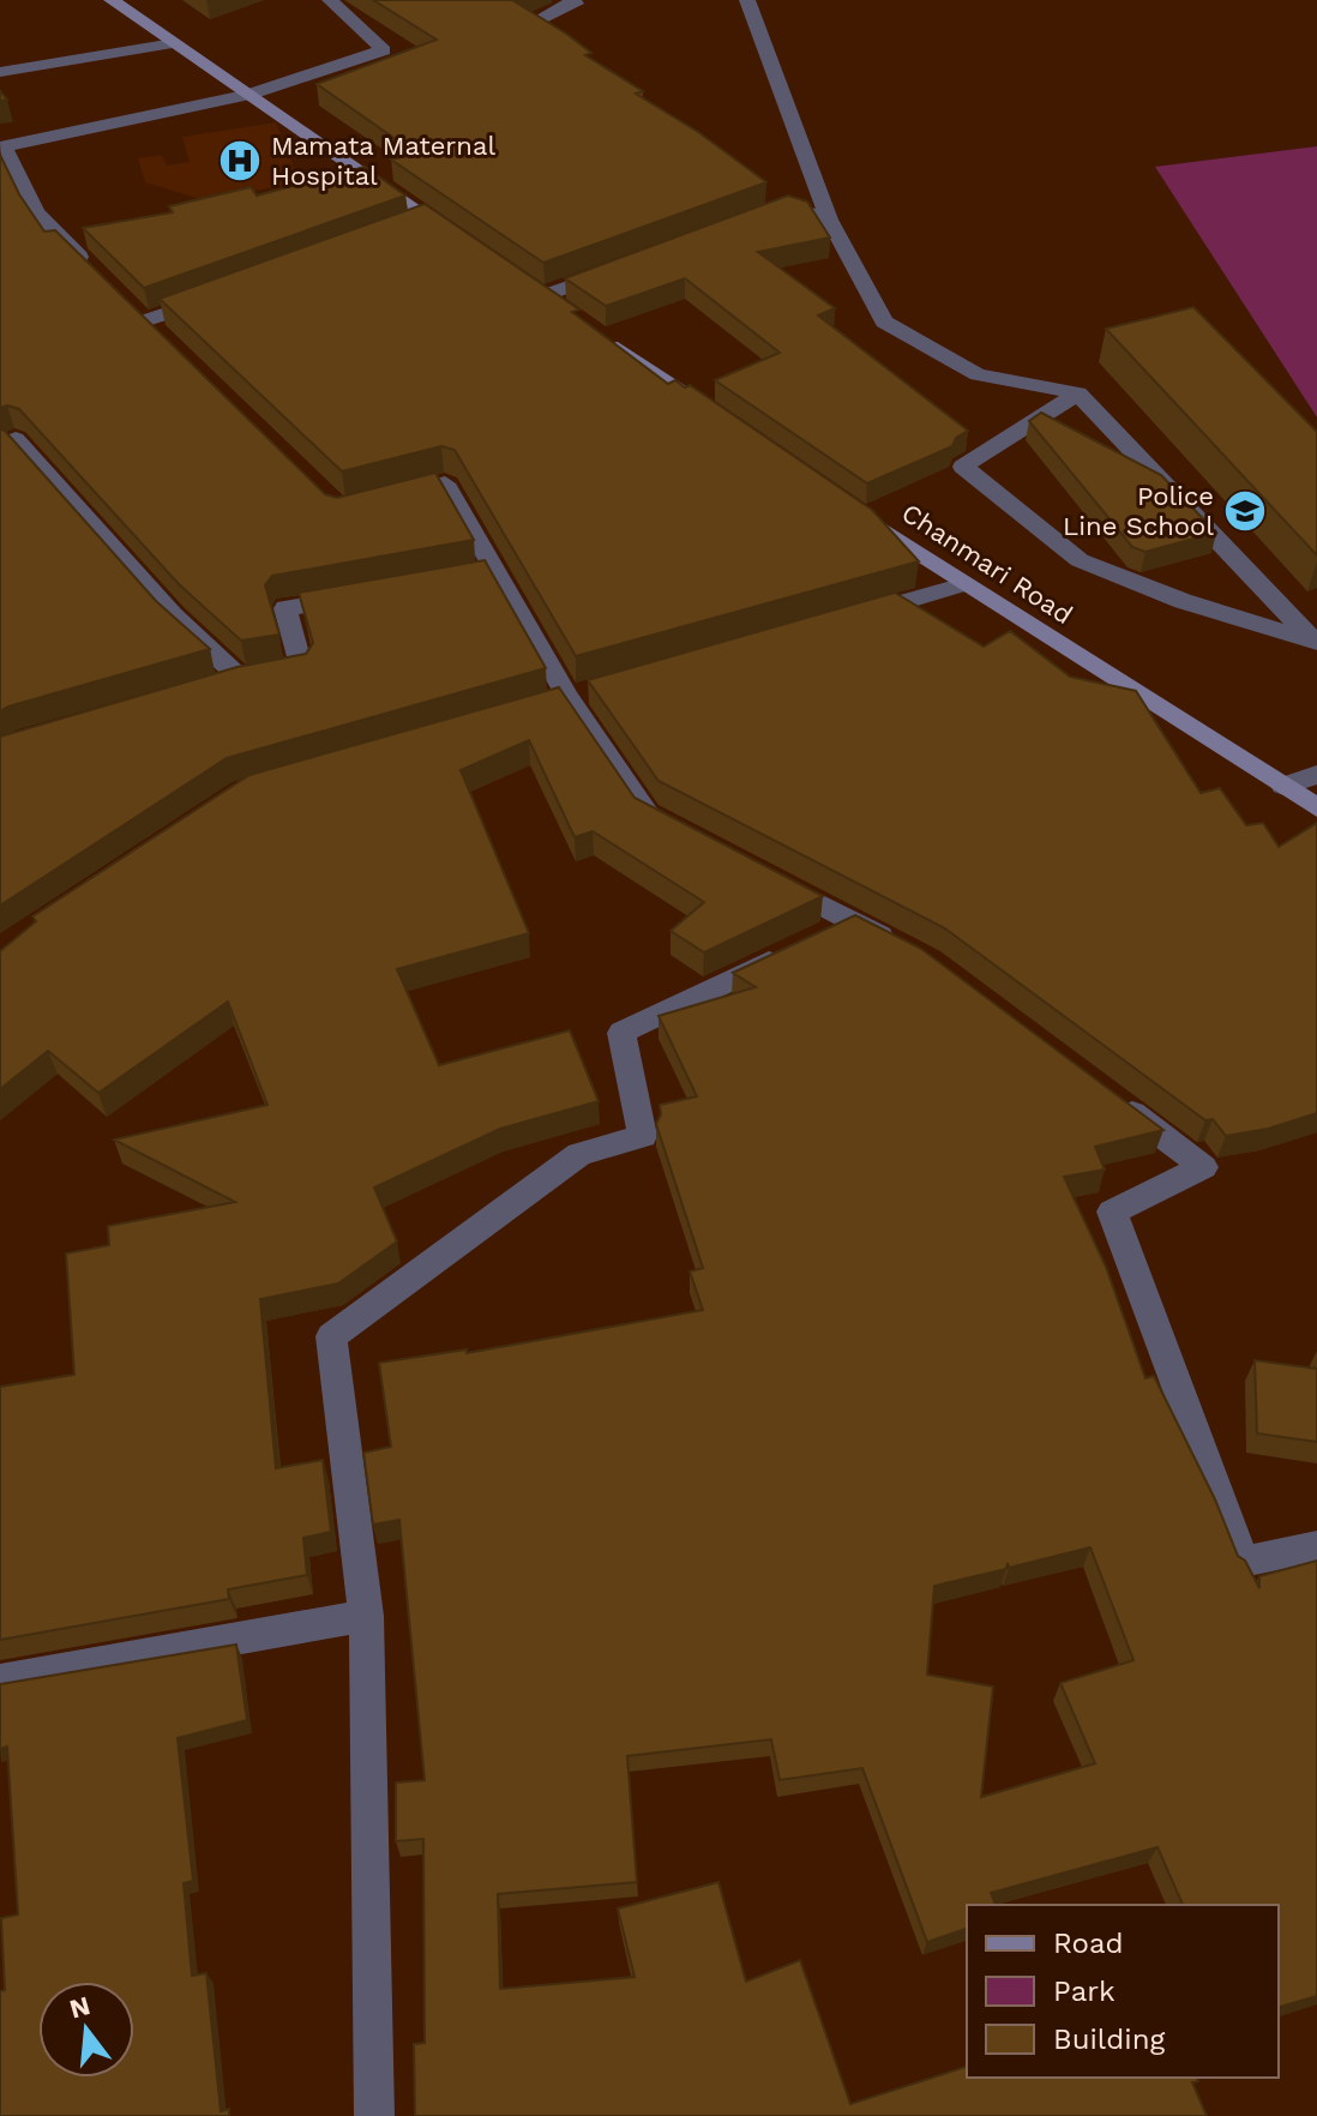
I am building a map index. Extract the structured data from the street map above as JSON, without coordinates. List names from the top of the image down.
{
  "streets": {
    "street": ["Chanmari Road"]
  },
  "places": {
    "hospital": ["Mamata Maternal Hospital"],
    "school or university": ["Police Line School"]
  },
  "legend": ["Road", "Park", "Building"],
  "north": "top"
}
